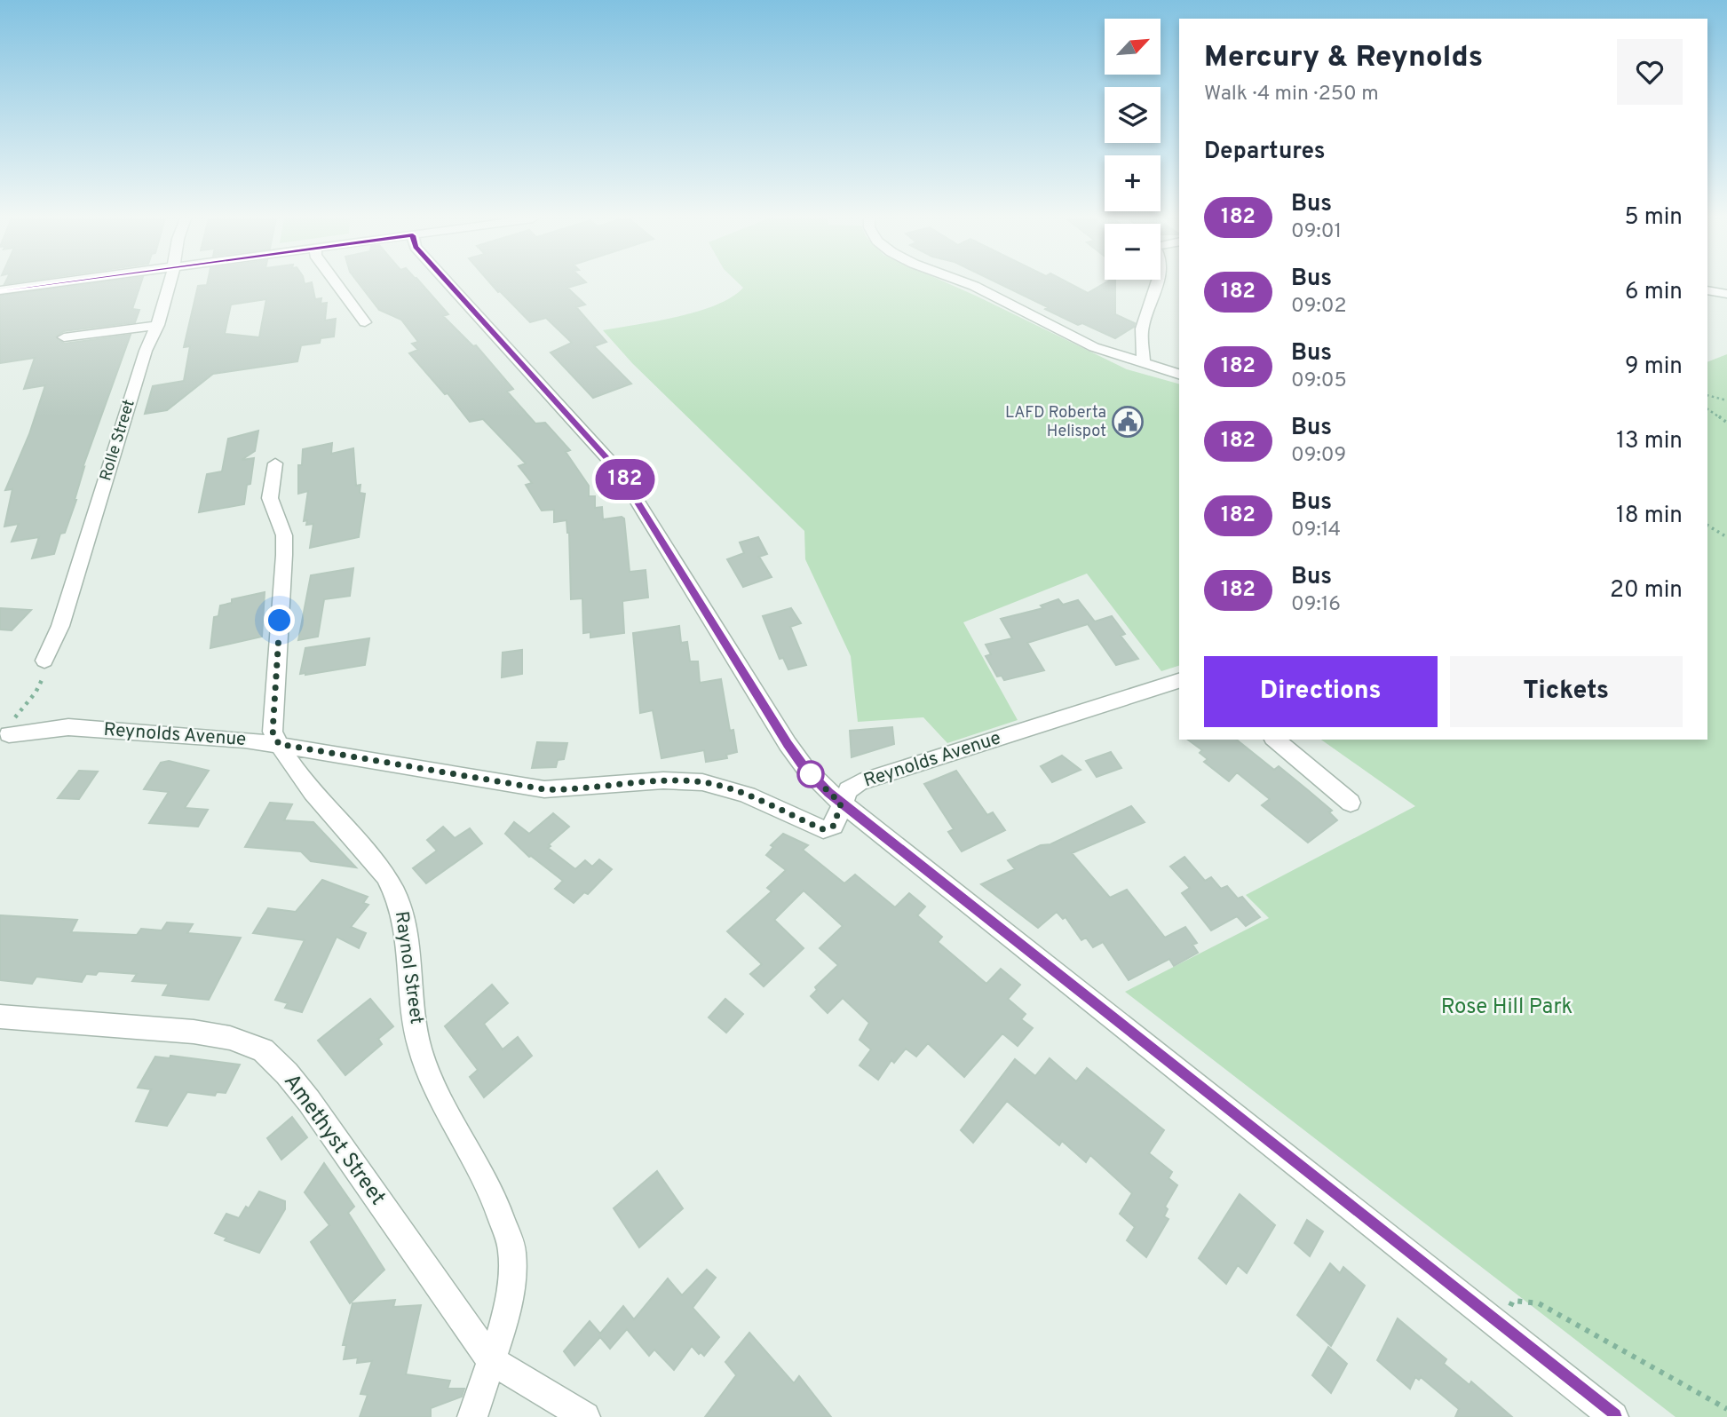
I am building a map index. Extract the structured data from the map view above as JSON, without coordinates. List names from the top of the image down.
{
  "streets": {
    "street": [
      "Rolle Street",
      "Reynolds Avenue",
      "Raynol Street",
      "Amethyst Street"
    ]
  },
  "crossings": [
    ["Reynolds Avenue", "Raynol Street"],
    ["Raynol Street", "Amethyst Street"]
  ],
  "parks": ["Rose Hill Park"],
  "places": {
    "public building": ["LAFD Roberta Helispot"]
  },
  "lines": ["bus line 182"],
  "north": "top right",
  "page": {
    "on_map": "182",
    "map_buttons": ["+", "−"],
    "heading": [
      ["Mercury & Reynolds", "Walk · 4 min · 250 m"],
      "Departures"
    ],
    "list": [
      {
        "mark": "182",
        "name": "Bus",
        "note": "09:01",
        "value": "5 min"
      },
      {
        "mark": "182",
        "name": "Bus",
        "note": "09:02",
        "value": "6 min"
      },
      {
        "mark": "182",
        "name": "Bus",
        "note": "09:05",
        "value": "9 min"
      },
      {
        "mark": "182",
        "name": "Bus",
        "note": "09:09",
        "value": "13 min"
      },
      {
        "mark": "182",
        "name": "Bus",
        "note": "09:14",
        "value": "18 min"
      },
      {
        "mark": "182",
        "name": "Bus",
        "note": "09:16",
        "value": "20 min"
      }
    ],
    "buttons": ["Directions", "Tickets"]
  }
}
